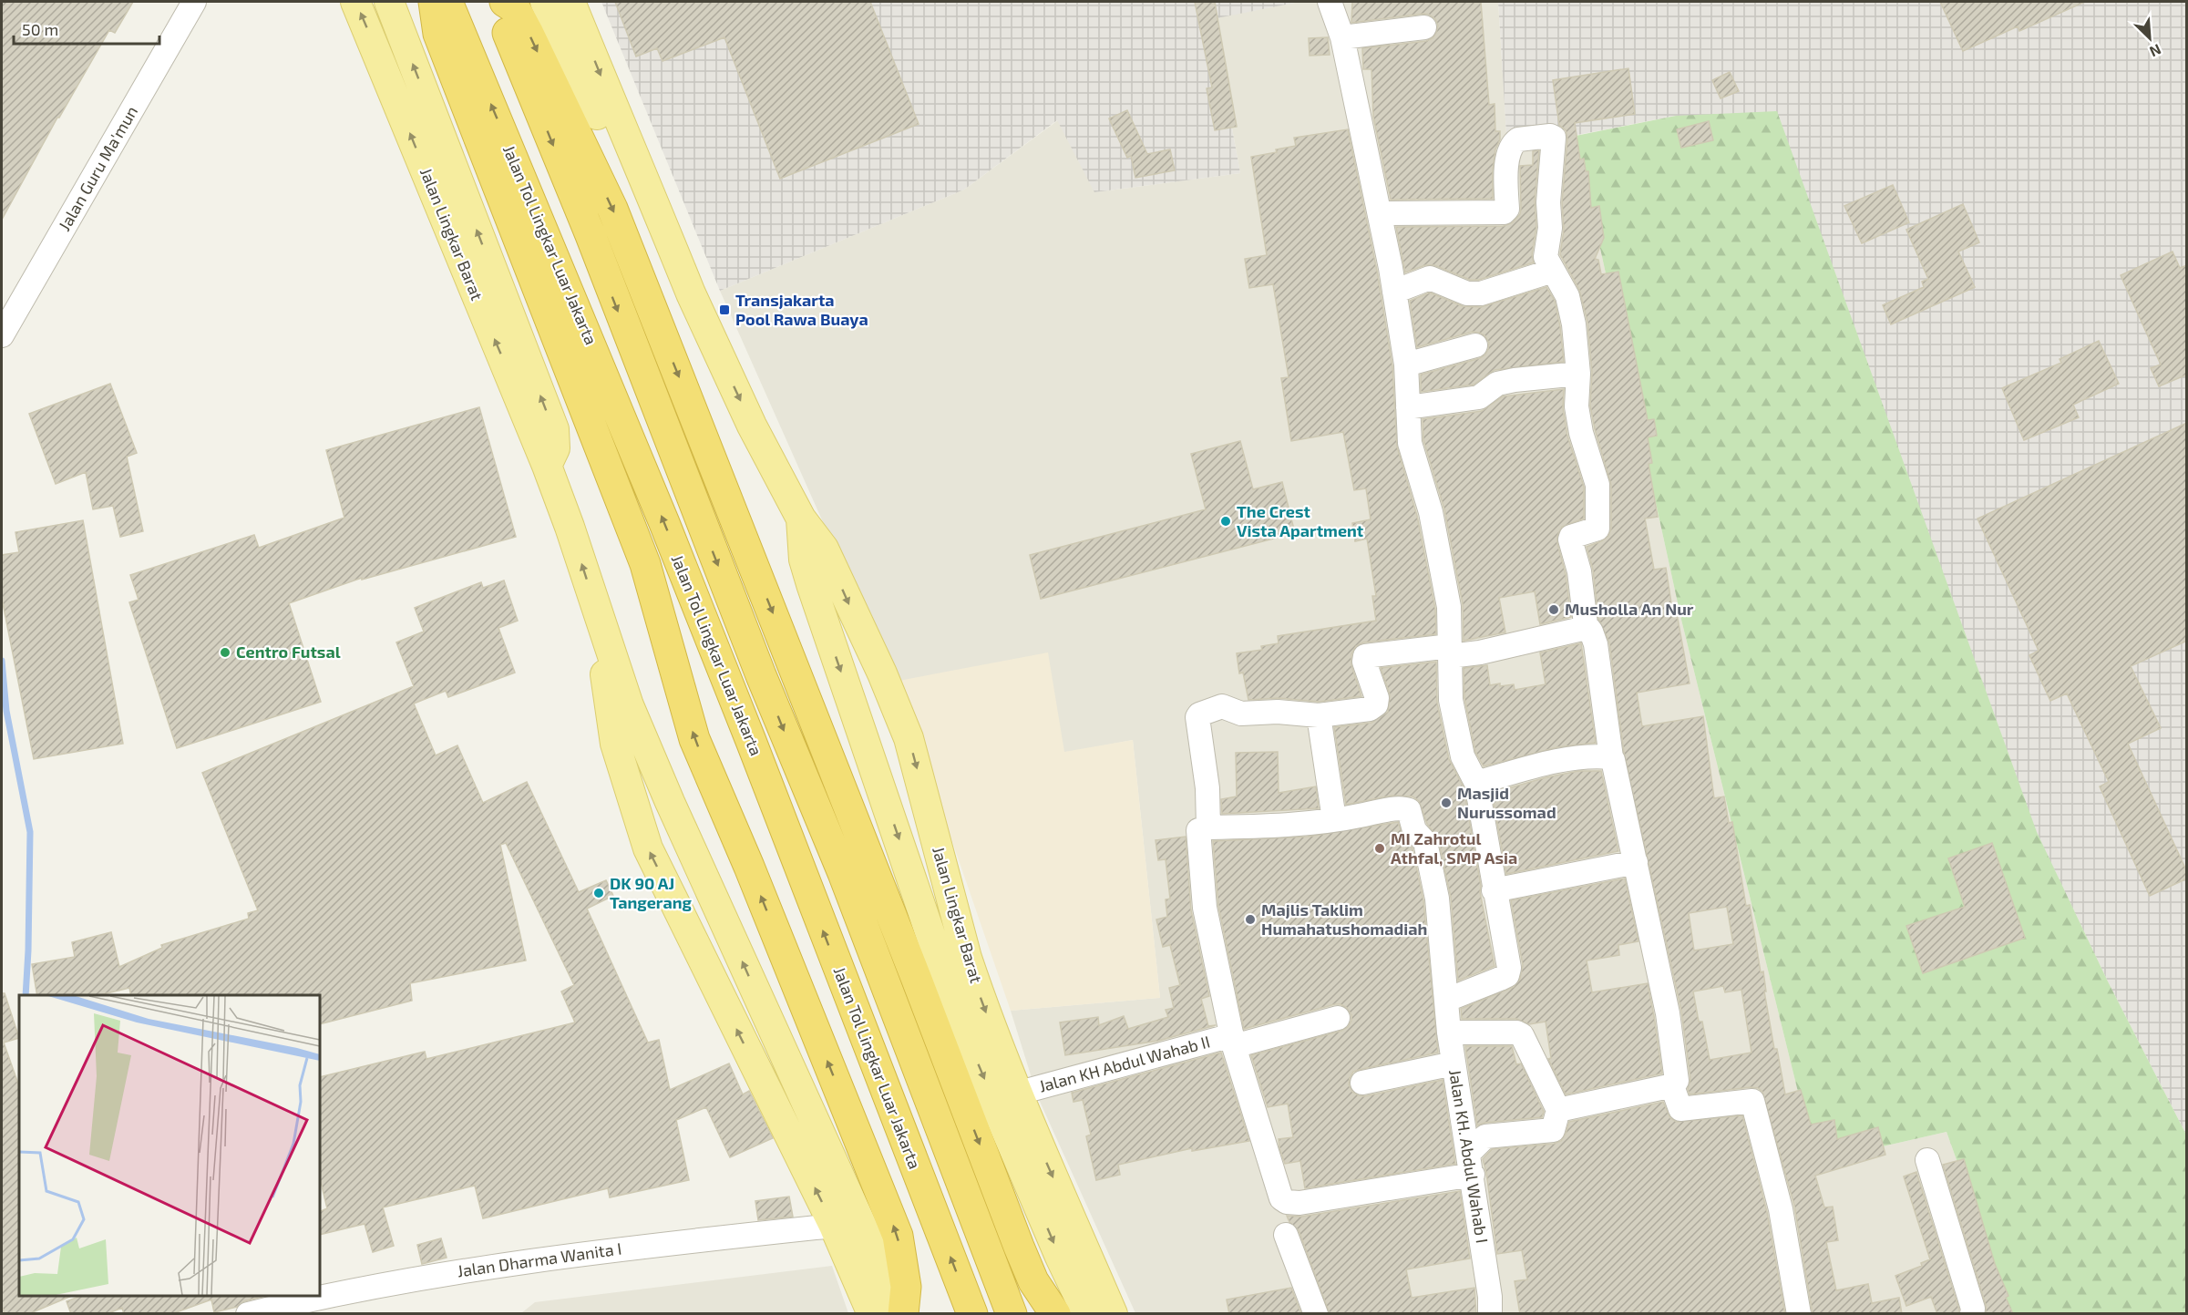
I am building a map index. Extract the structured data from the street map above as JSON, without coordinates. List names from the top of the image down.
{
  "streets": {
    "highway": ["Jalan Tol Lingkar Luar Jakarta"],
    "main road": ["Jalan Lingkar Barat"],
    "street": [
      "Jalan Guru Ma'mun",
      "Jalan KH Abdul Wahab II",
      "Jalan KH. Abdul Wahab I",
      "Jalan Dharma Wanita I"
    ]
  },
  "crossings": [
    ["Jalan Lingkar Barat", "Jalan KH Abdul Wahab II"],
    ["Jalan Lingkar Barat", "Jalan Dharma Wanita I"]
  ],
  "places": {
    "transit": ["Transjakarta Pool Rawa Buaya"],
    "other": [
      "The Crest Vista Apartment",
      "Musholla An Nur",
      "Centro Futsal",
      "Masjid Nurussomad",
      "MI Zahrotul Athfal, SMP Asia",
      "DK 90 AJ Tangerang",
      "Majlis Taklim Humahatushomadiah"
    ]
  },
  "scale_bar": "50 m",
  "north": "bottom right"
}
